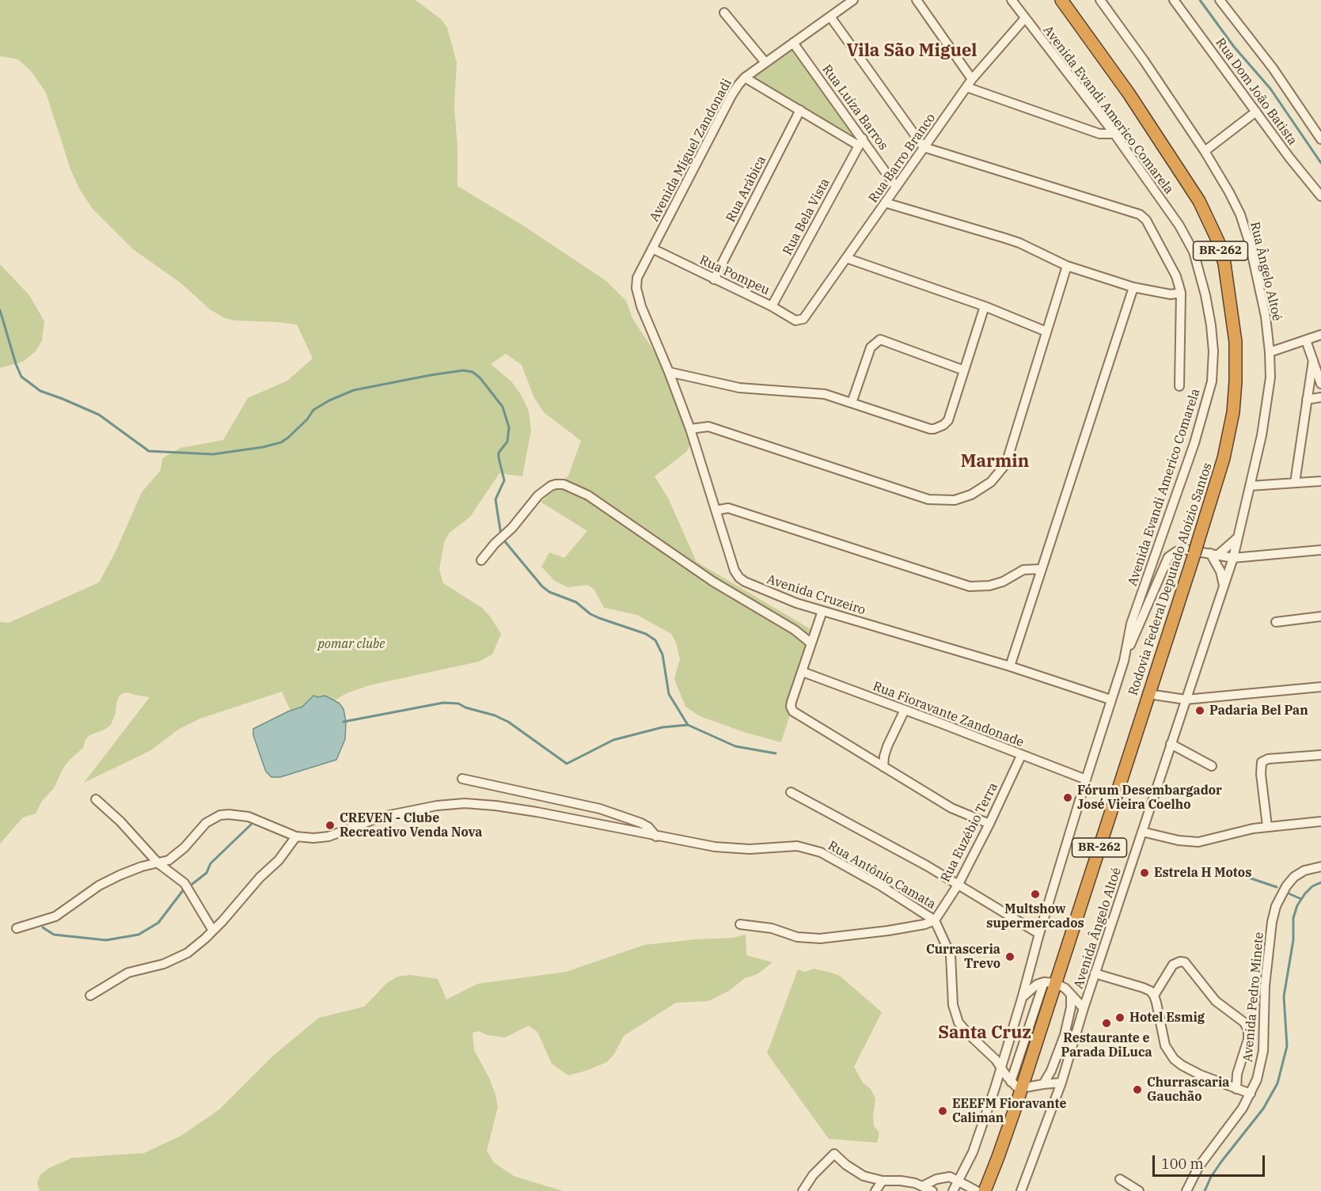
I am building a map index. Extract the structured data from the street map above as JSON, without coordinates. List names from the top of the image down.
{
  "streets": {
    "highway": ["BR-262", "Rodovia Federal Deputado Aloízio Santos"],
    "street": [
      "Rua Dom João Batista",
      "Rua Luíza Barros",
      "Avenida Evandi Americo Comarela",
      "Avenida Miguel Zandonadi",
      "Rua Barro Branco",
      "Rua Arábica",
      "Rua Bela Vista",
      "Rua Ângelo Altoé",
      "Rua Pompeu",
      "Avenida Cruzeiro",
      "Rua Fioravante Zandonade",
      "Rua Euzébio Terra",
      "Rua Antônio Camata",
      "Avenida Ângelo Altoé",
      "Avenida Pedro Minete"
    ]
  },
  "crossings": [
    ["Rua Luíza Barros", "Avenida Miguel Zandonadi"],
    ["Rua Luíza Barros", "Rua Barro Branco"],
    ["Rua Luíza Barros", "Rua Bela Vista"],
    ["Avenida Evandi Americo Comarela", "Rua Barro Branco"],
    ["Avenida Evandi Americo Comarela", "Avenida Cruzeiro"],
    ["Avenida Evandi Americo Comarela", "Rua Fioravante Zandonade"],
    ["Avenida Evandi Americo Comarela", "Rua Antônio Camata"],
    ["Avenida Miguel Zandonadi", "Rua Pompeu"],
    ["Avenida Miguel Zandonadi", "Avenida Cruzeiro"],
    ["Rua Barro Branco", "Rua Pompeu"],
    ["Rua Arábica", "Rua Pompeu"],
    ["Rua Bela Vista", "Rua Pompeu"],
    ["Rua Ângelo Altoé", "Avenida Ângelo Altoé"],
    ["Rodovia Federal Deputado Aloízio Santos", "Rua Antônio Camata"],
    ["Rua Fioravante Zandonade", "Rua Euzébio Terra"],
    ["Rua Euzébio Terra", "Rua Antônio Camata"]
  ],
  "districts": ["Vila São Miguel", "Marmin", "Santa Cruz"],
  "parks": ["pomar clube"],
  "places": [
    "Padaria Bel Pan",
    "Fórum Desembargador José Vieira Coelho",
    "CREVEN - Clube Recreativo Venda Nova",
    "Estrela H Motos",
    "Multshow supermercados",
    "Currasceria Trevo",
    "Hotel Esmig",
    "Restaurante e Parada DiLuca",
    "Churrascaria Gauchão",
    "EEEFM Fioravante Caliman"
  ],
  "scale_bar": "100 m"
}
